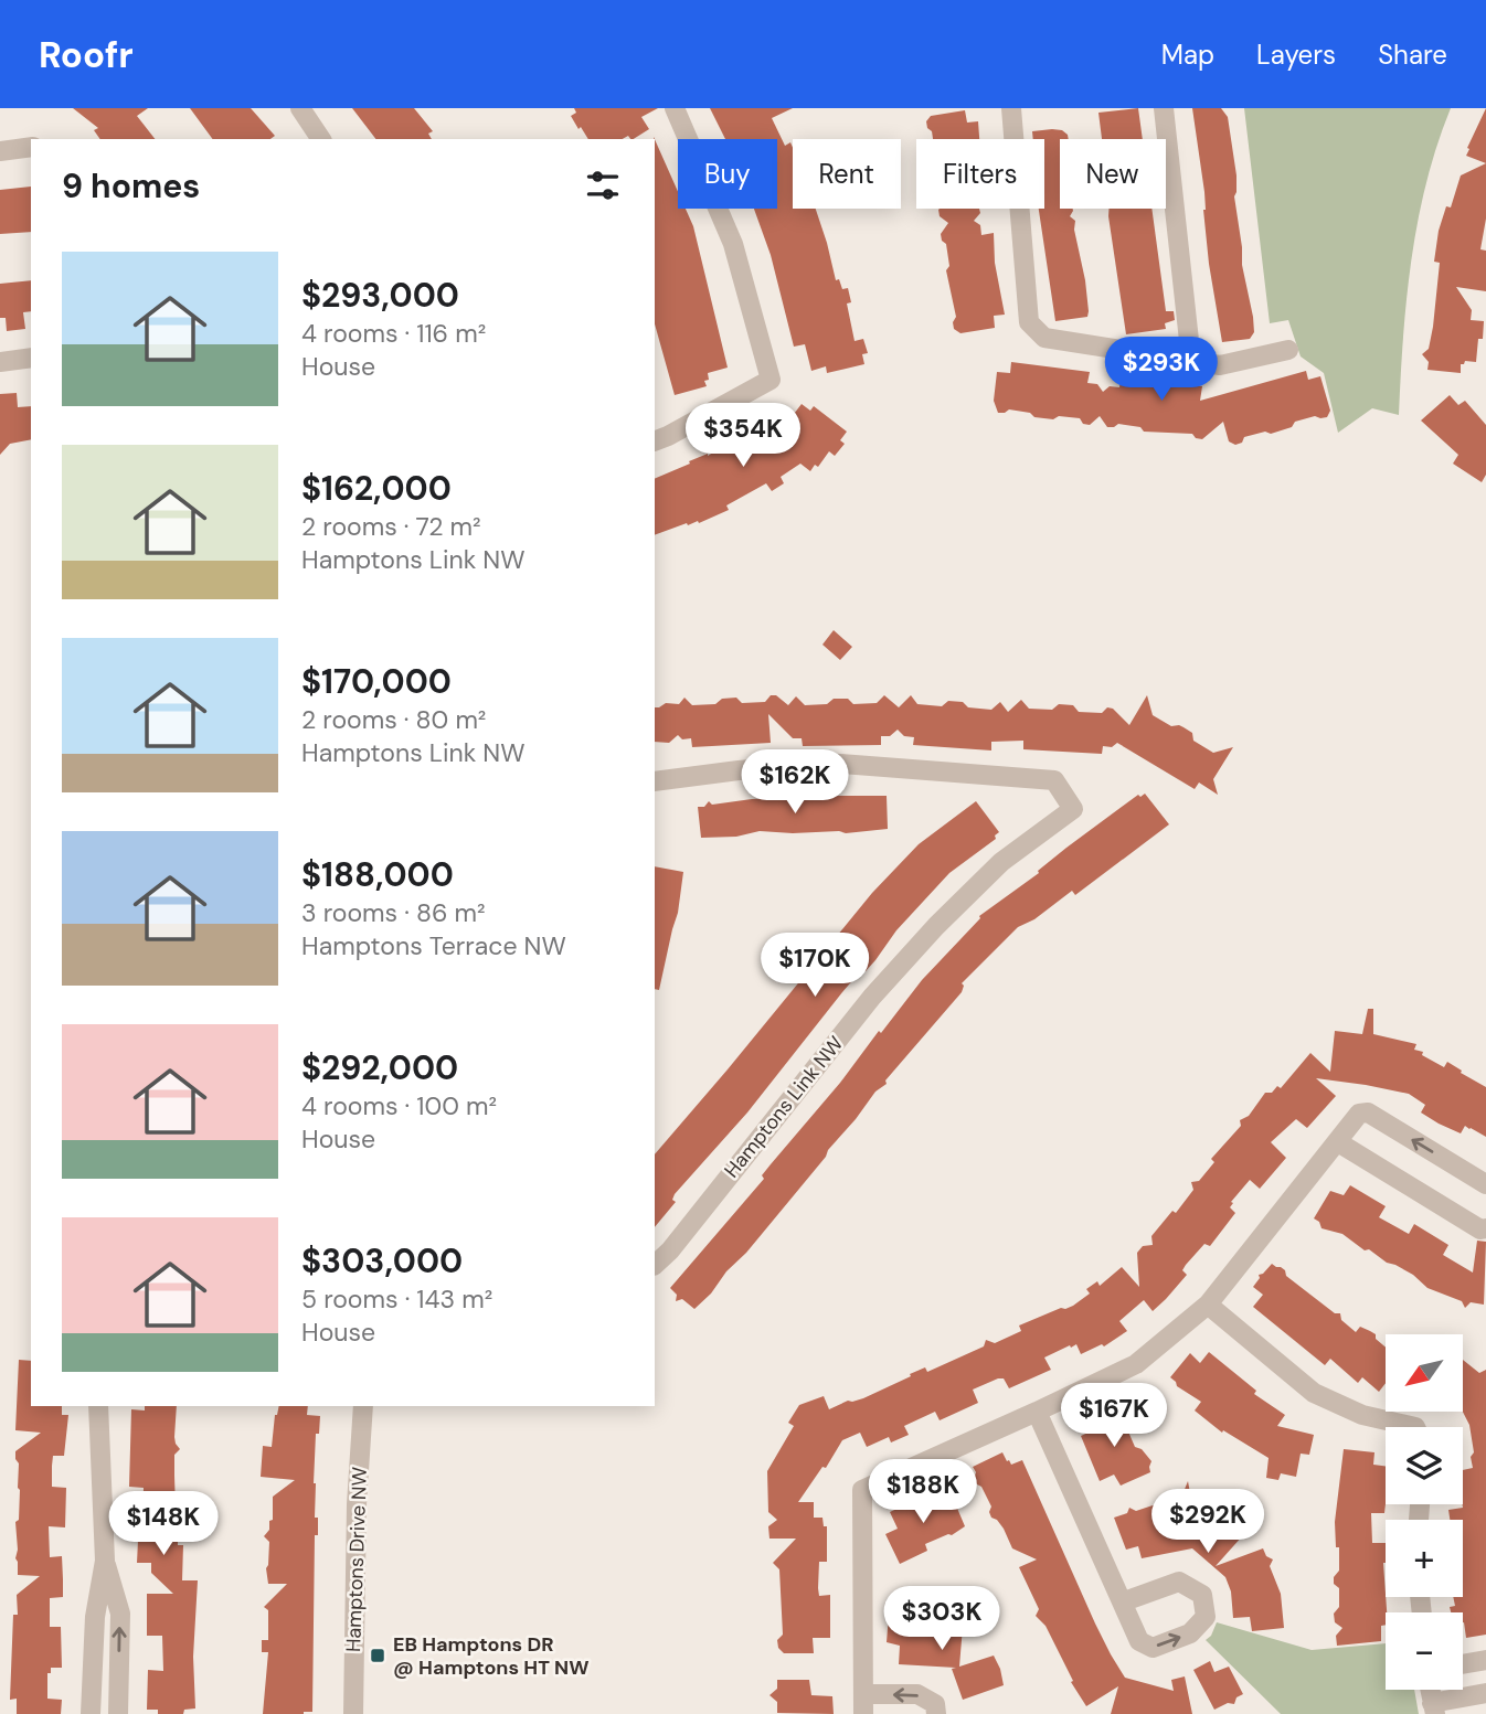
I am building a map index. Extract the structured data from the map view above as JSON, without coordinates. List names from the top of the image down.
{
  "streets": {
    "street": ["Hamptons Link NW", "Hamptons Drive NW"]
  },
  "places": {
    "transit": ["EB Hamptons DR @ Hamptons HT NW"]
  },
  "north": "bottom left",
  "page": {
    "header": "Roofr",
    "nav": ["Map", "Layers", "Share"],
    "chip": [
      "Buy",
      "Rent",
      "Filters",
      "New"
    ],
    "heading": "9 homes",
    "list": [
      {
        "name": "$293,000",
        "note": "4 rooms · 116 m² · House"
      },
      {
        "name": "$162,000",
        "note": "2 rooms · 72 m² · Hamptons Link NW"
      },
      {
        "name": "$170,000",
        "note": "2 rooms · 80 m² · Hamptons Link NW"
      },
      {
        "name": "$188,000",
        "note": "3 rooms · 86 m² · Hamptons Terrace NW"
      },
      {
        "name": "$292,000",
        "note": "4 rooms · 100 m² · House"
      },
      {
        "name": "$303,000",
        "note": "5 rooms · 143 m² · House"
      }
    ],
    "price": [
      "$293K",
      "$354K",
      "$162K",
      "$170K",
      "$167K",
      "$188K",
      "$292K",
      "$148K",
      "$303K"
    ],
    "map_buttons": ["+", "−"]
  }
}
